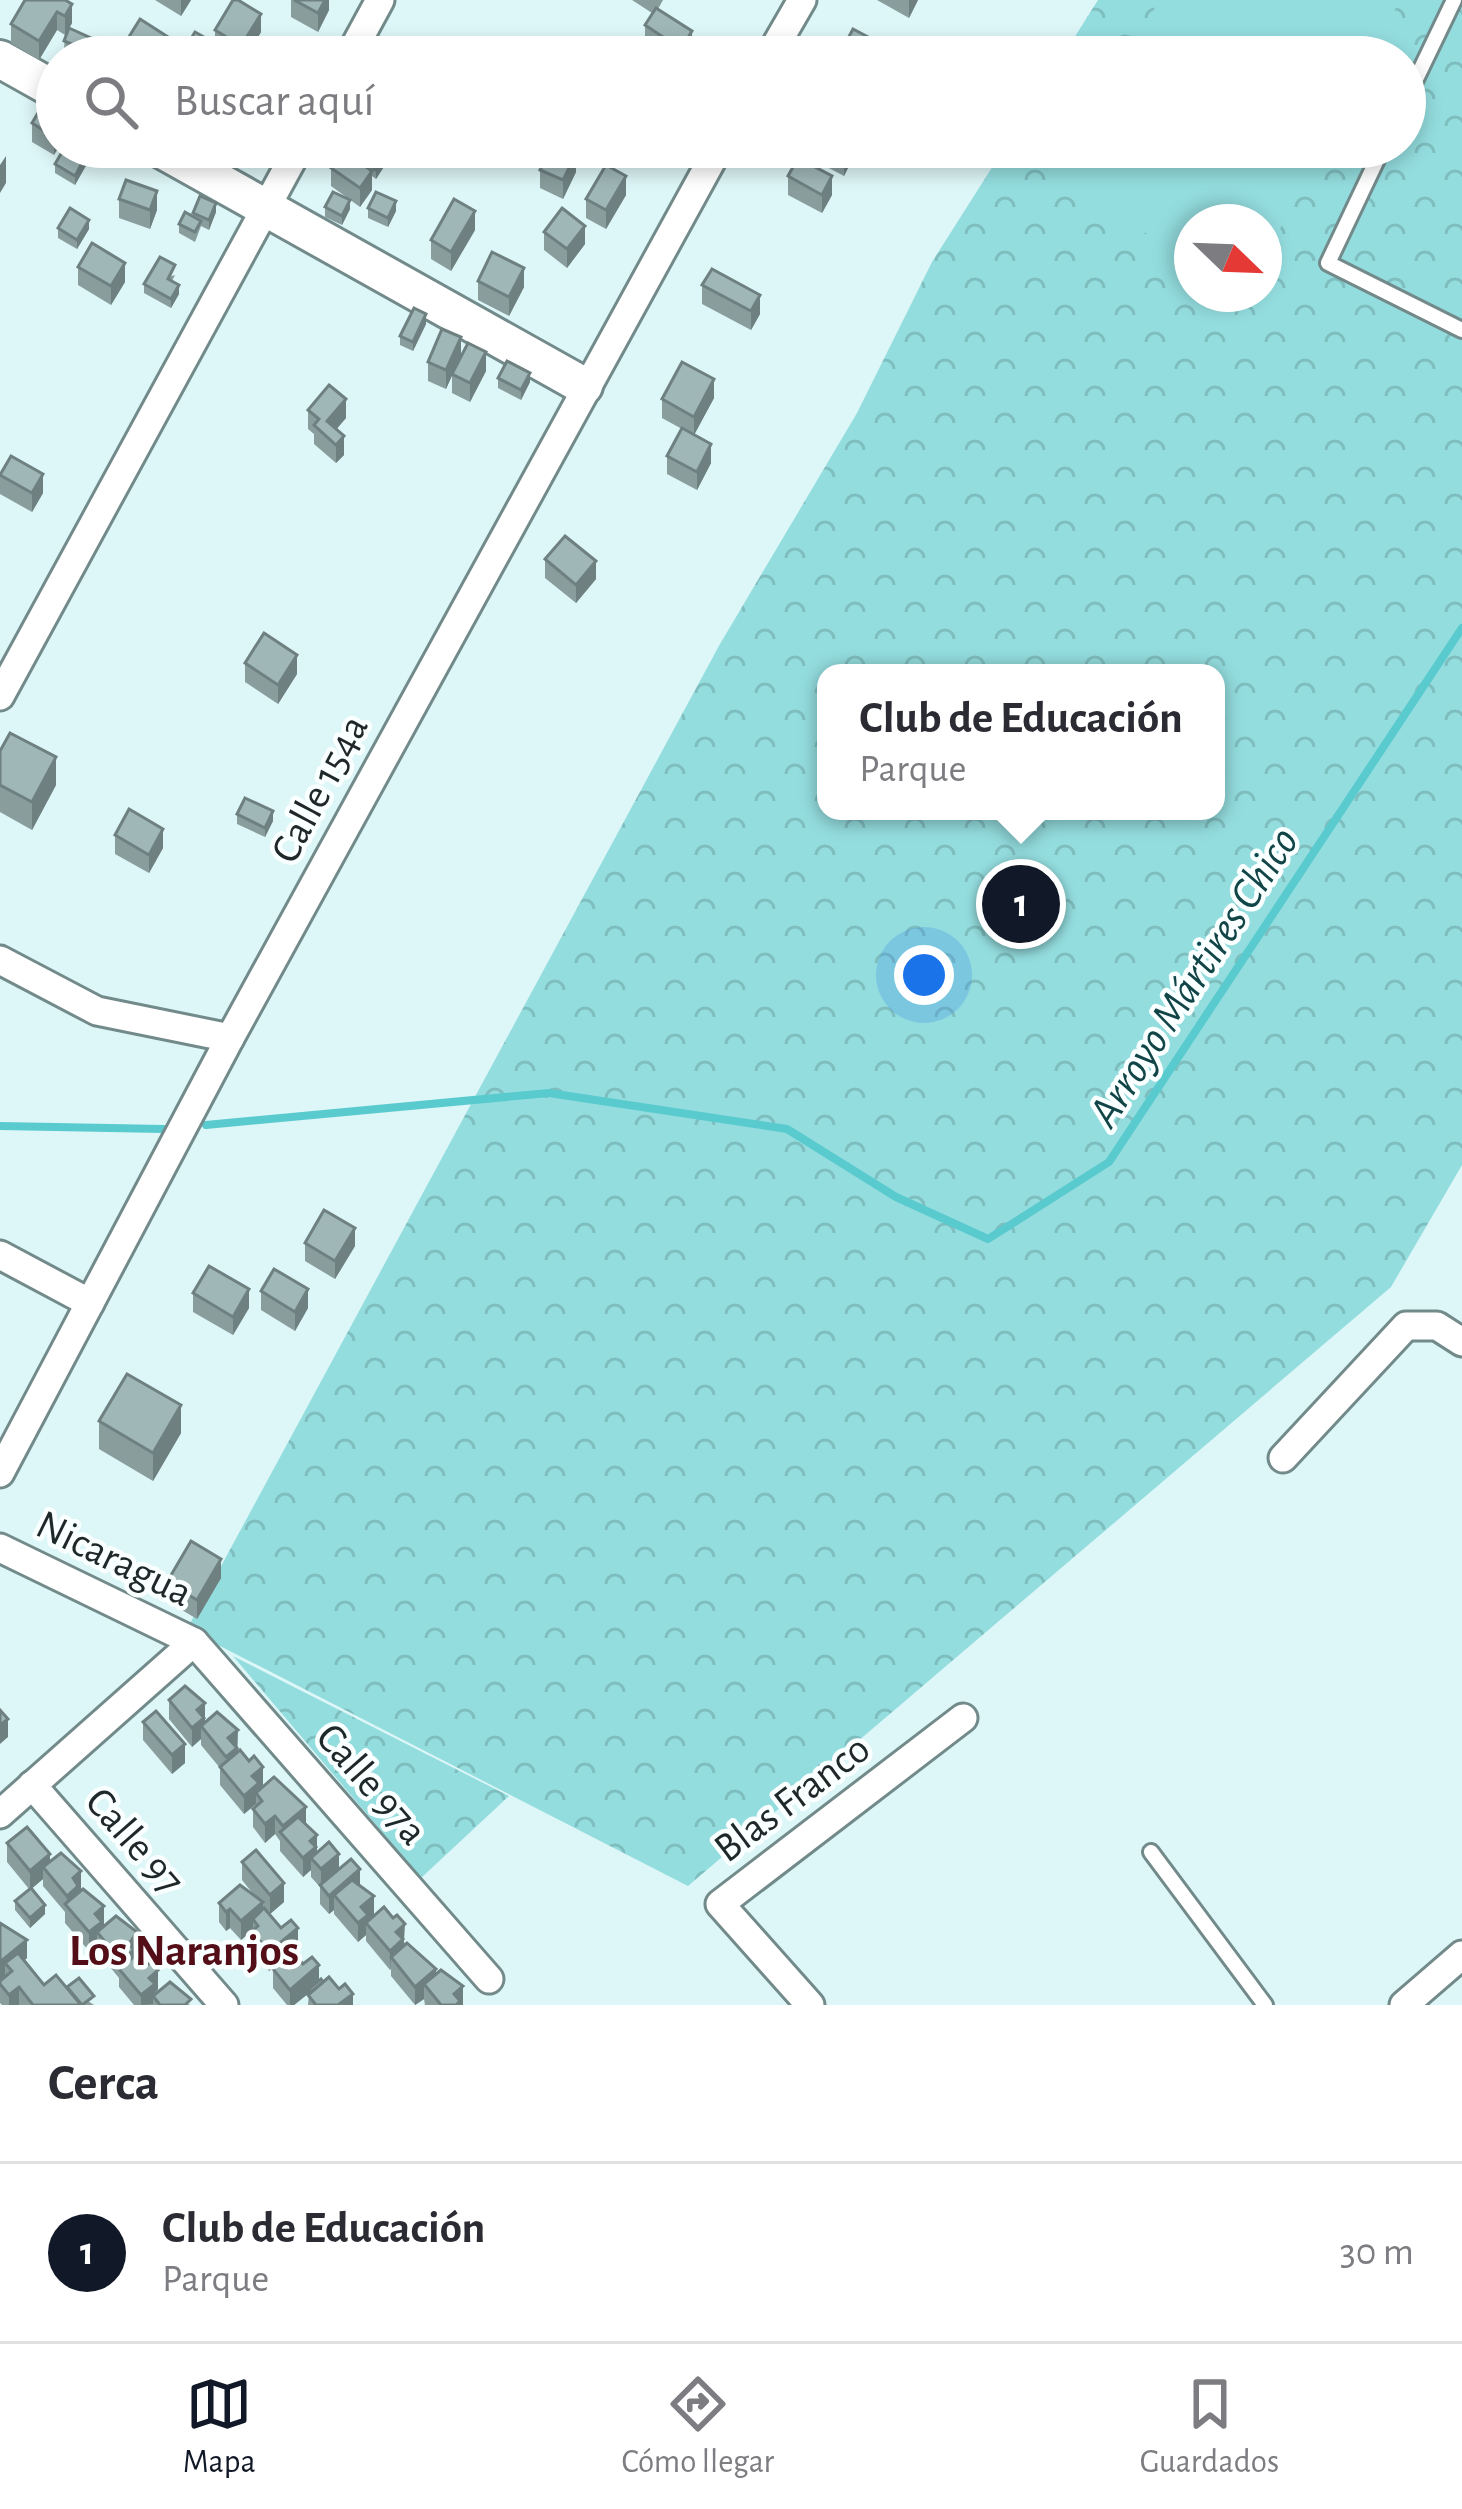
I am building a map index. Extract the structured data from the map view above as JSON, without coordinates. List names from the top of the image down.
{
  "streets": {
    "street": [
      "Calle 154a",
      "Nicaragua",
      "Calle 97a",
      "Blas Franco",
      "Calle 97"
    ]
  },
  "crossings": [
    ["Nicaragua", "Calle 97a"]
  ],
  "districts": ["Los Naranjos"],
  "water": ["Arroyo Mártires Chico"],
  "north": "bottom right",
  "page": {
    "search": "Buscar aquí",
    "popup": ["Club de Educación", "Parque"],
    "pins": "1",
    "heading": "Cerca",
    "list": [
      {
        "mark": "1",
        "name": "Club de Educación",
        "note": "Parque",
        "value": "30 m"
      }
    ],
    "nav": ["Mapa", "Cómo llegar", "Guardados"]
  }
}
